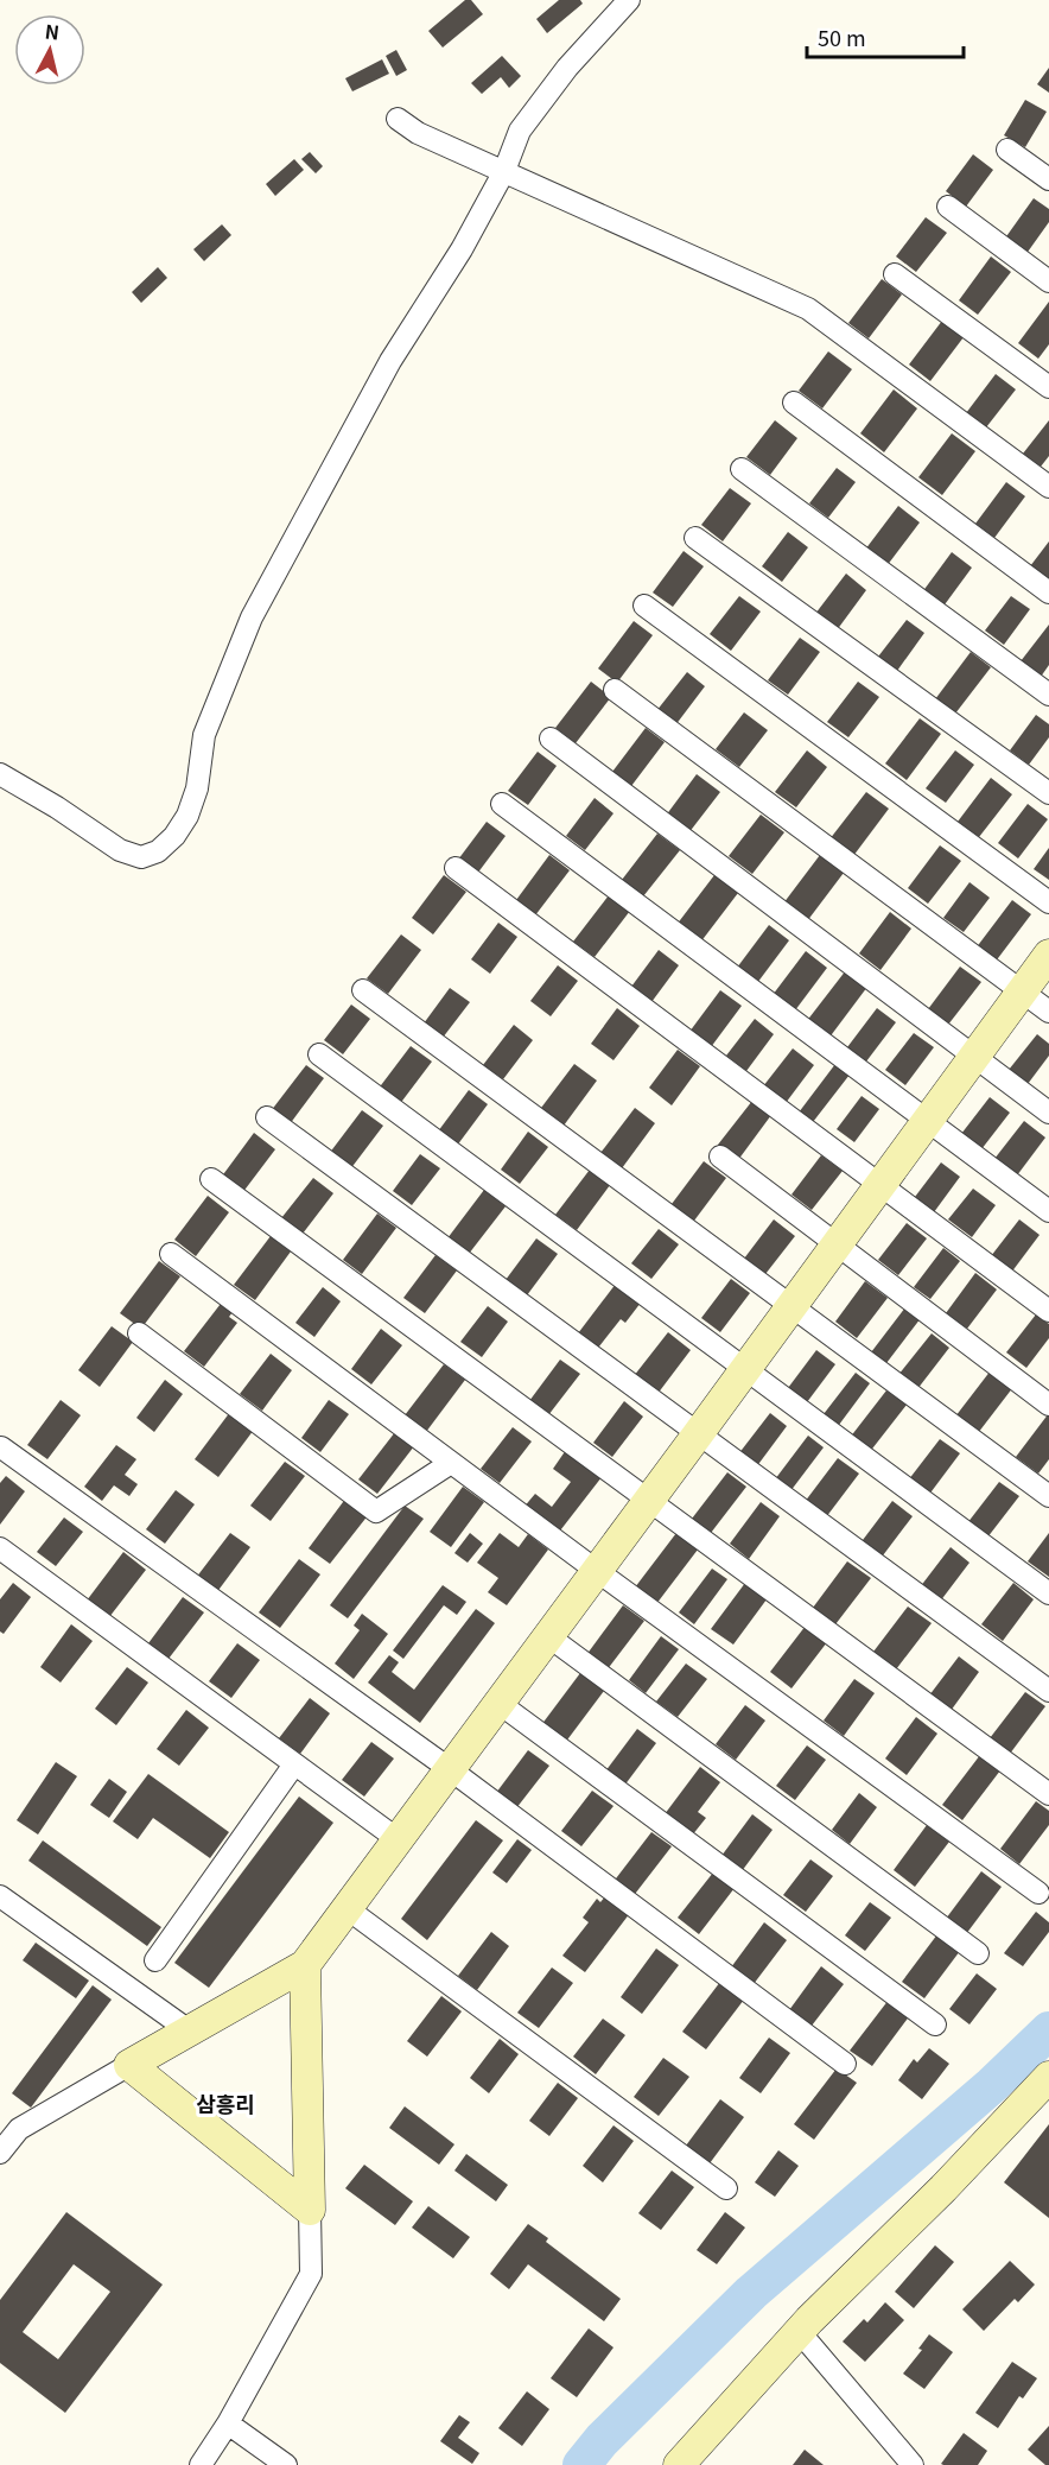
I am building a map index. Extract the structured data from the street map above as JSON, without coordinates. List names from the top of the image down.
{
  "districts": ["삼흥리"],
  "scale_bar": "50 m",
  "north": "top"
}
